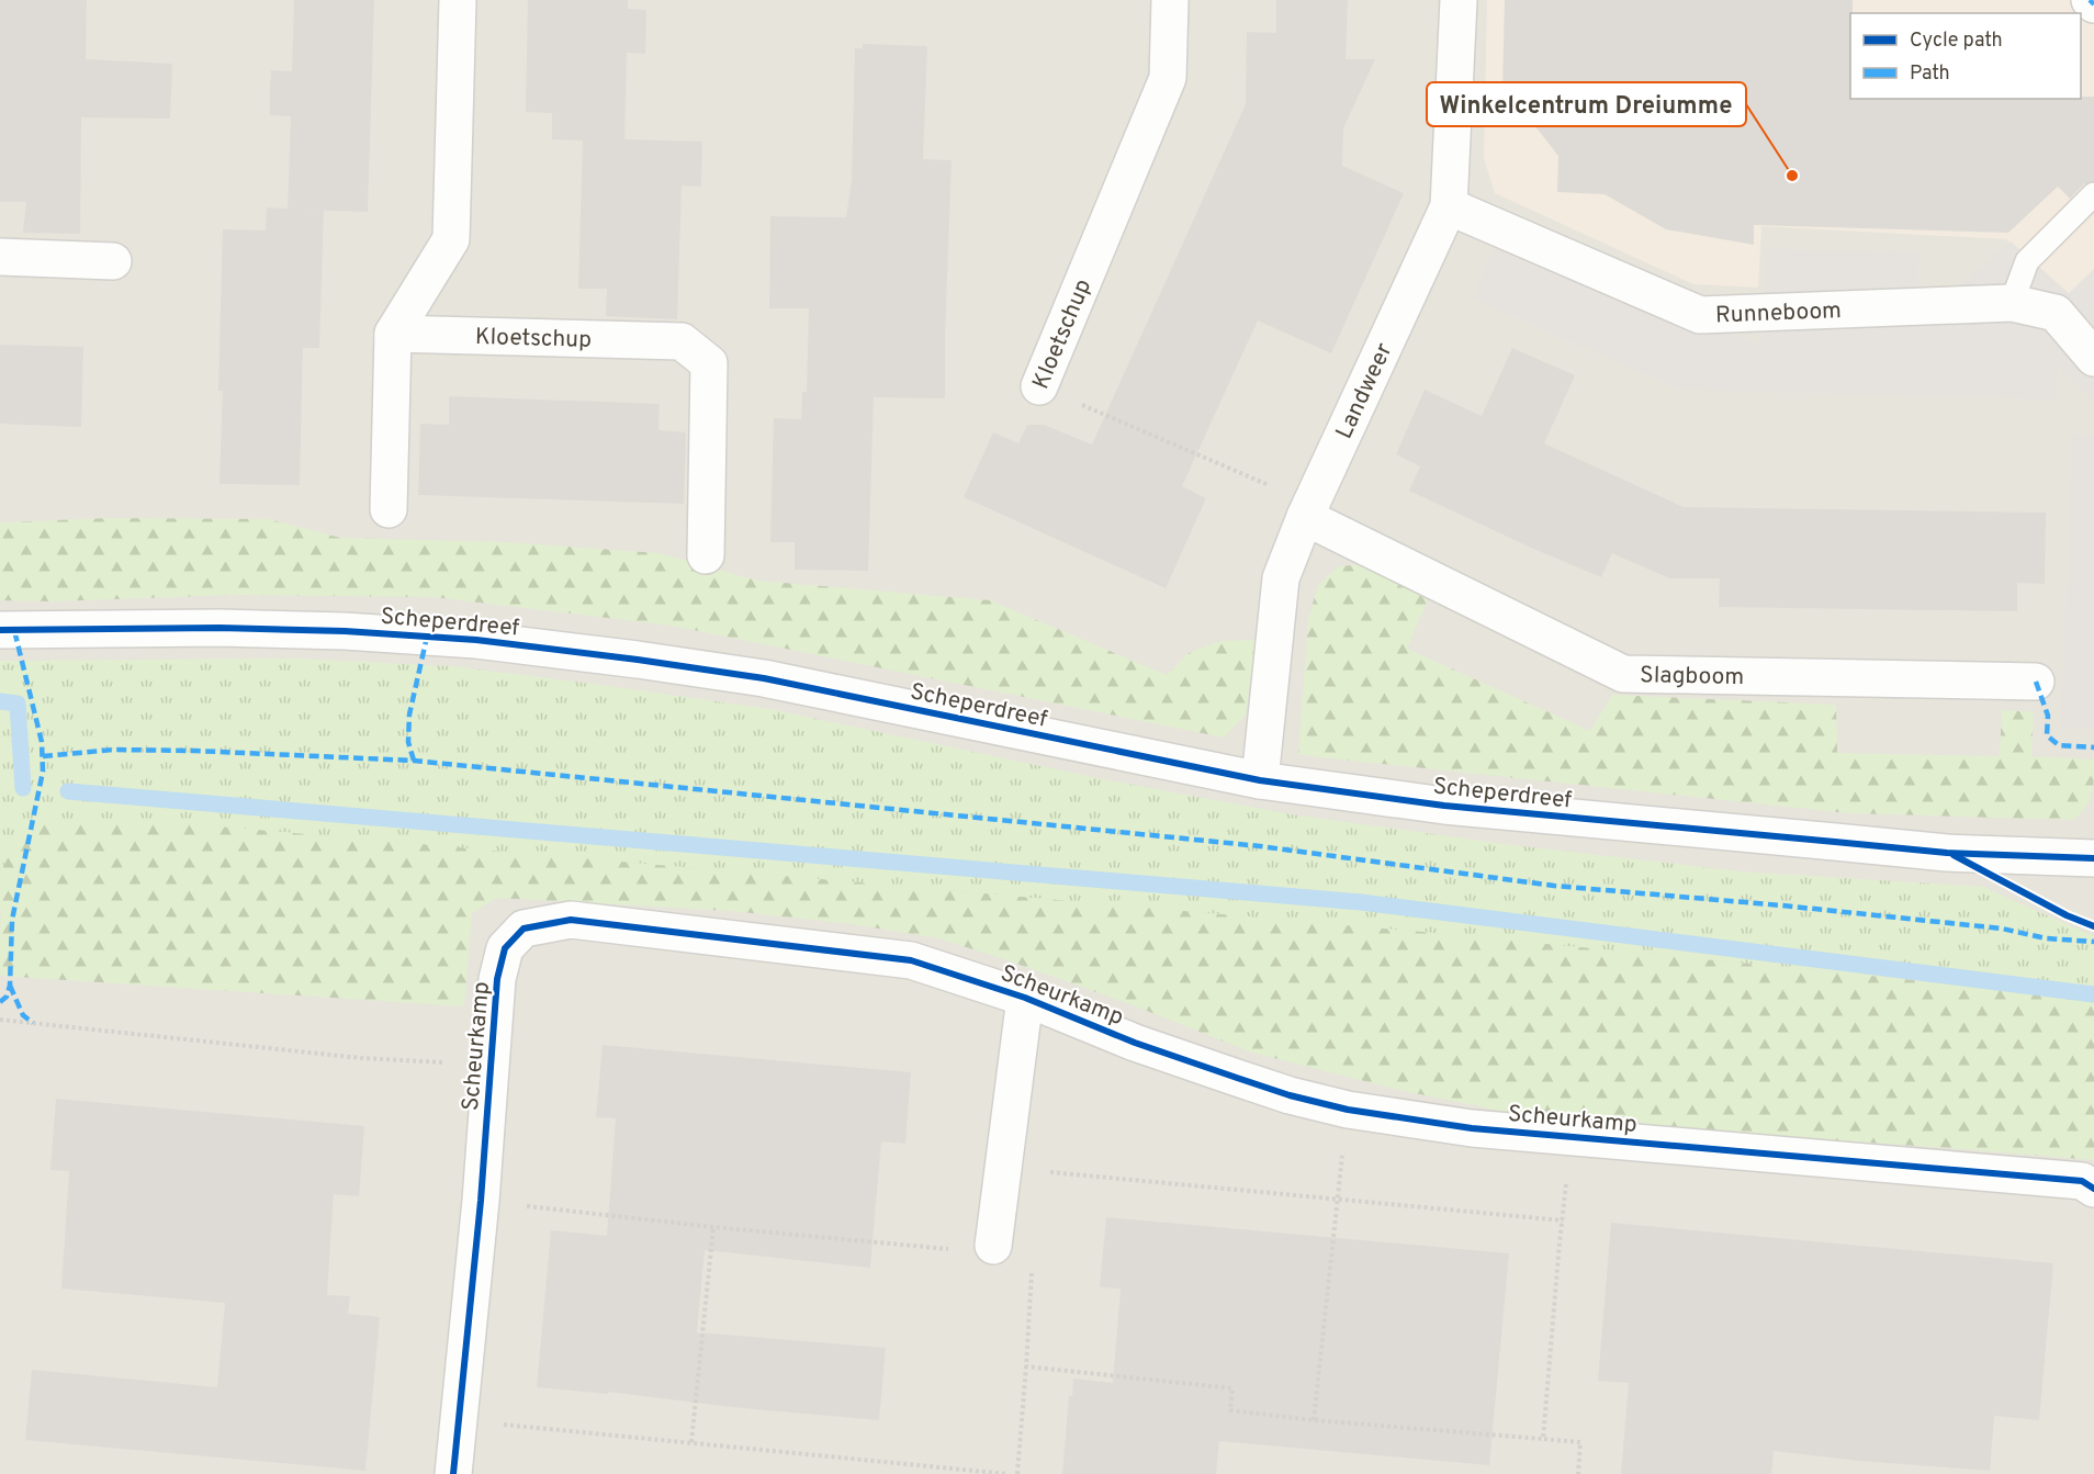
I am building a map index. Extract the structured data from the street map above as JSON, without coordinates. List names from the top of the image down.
{
  "streets": {
    "street": [
      "Runneboom",
      "Kloetschup",
      "Landweer",
      "Scheperdreef",
      "Slagboom",
      "Scheurkamp"
    ]
  },
  "crossings": [
    ["Runneboom", "Landweer"],
    ["Kloetschup", "Landweer"],
    ["Kloetschup", "Slagboom"],
    ["Landweer", "Scheperdreef"],
    ["Landweer", "Slagboom"]
  ],
  "places": ["Winkelcentrum Dreiumme"],
  "legend": ["Cycle path", "Path"]
}
